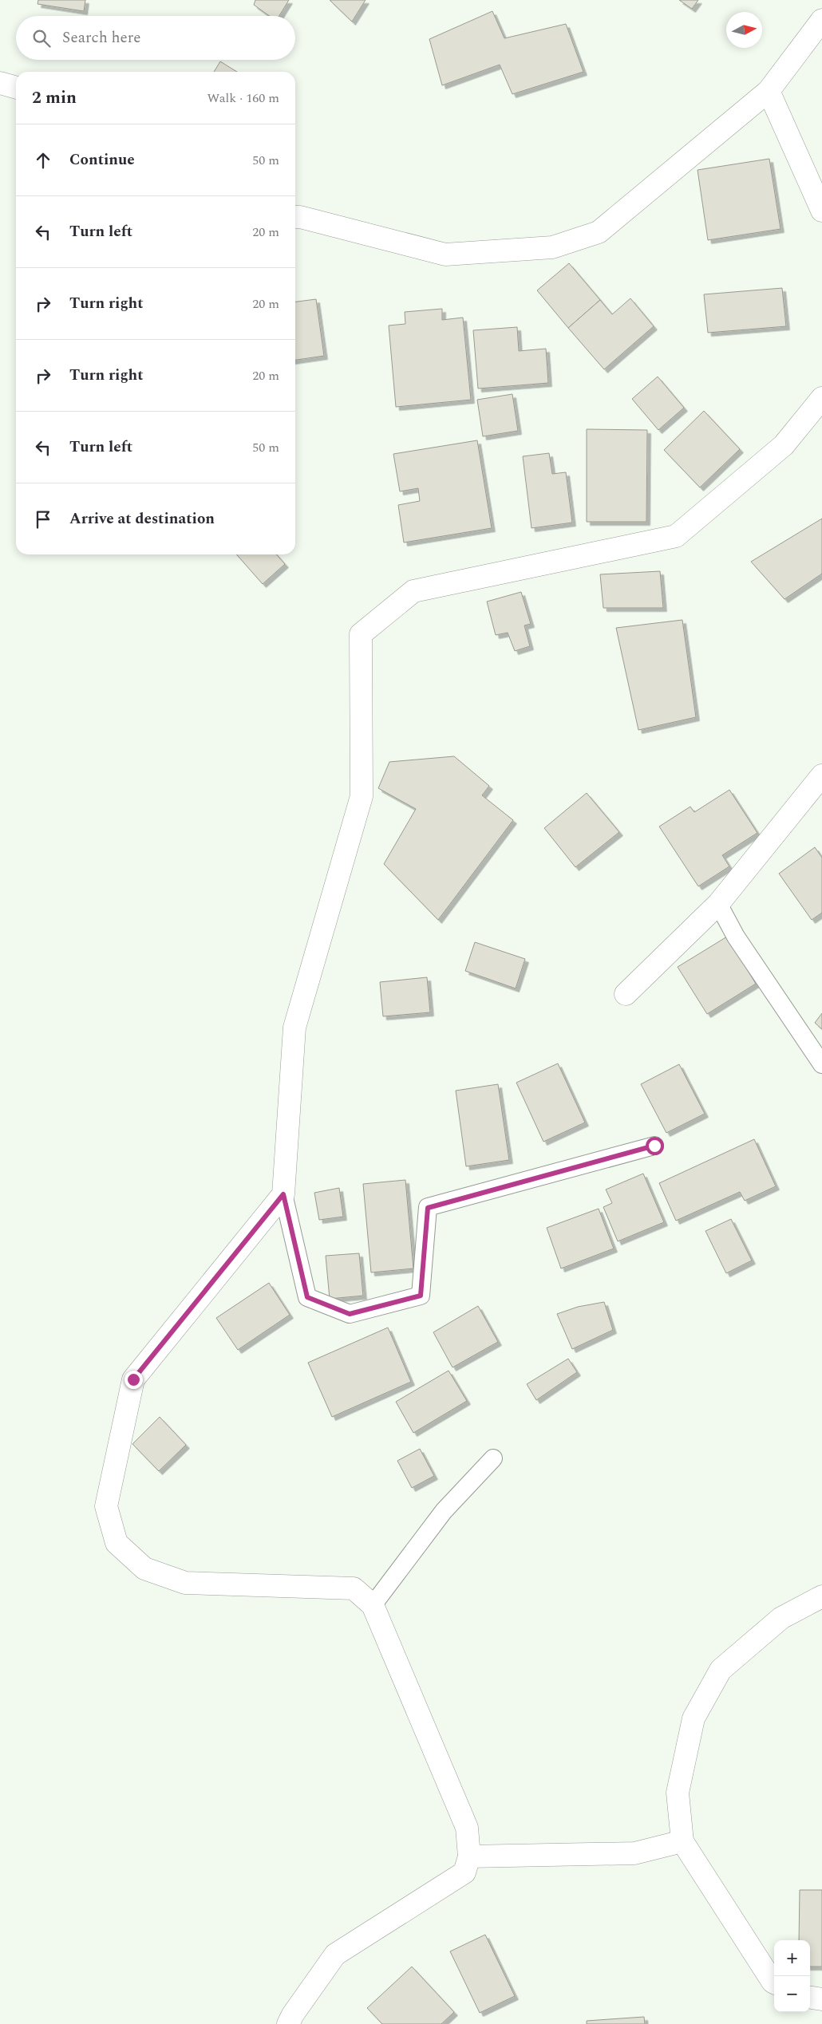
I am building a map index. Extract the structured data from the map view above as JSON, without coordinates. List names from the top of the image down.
{
  "north": "right",
  "page": {
    "search": "Search here",
    "heading": ["2 min", "Walk · 160 m"],
    "list": [
      ["Continue", "50 m"],
      ["Turn left", "20 m"],
      ["Turn right", "20 m"],
      ["Turn right", "20 m"],
      ["Turn left", "50 m"],
      "Arrive at destination"
    ],
    "map_buttons": ["+", "−"]
  }
}
